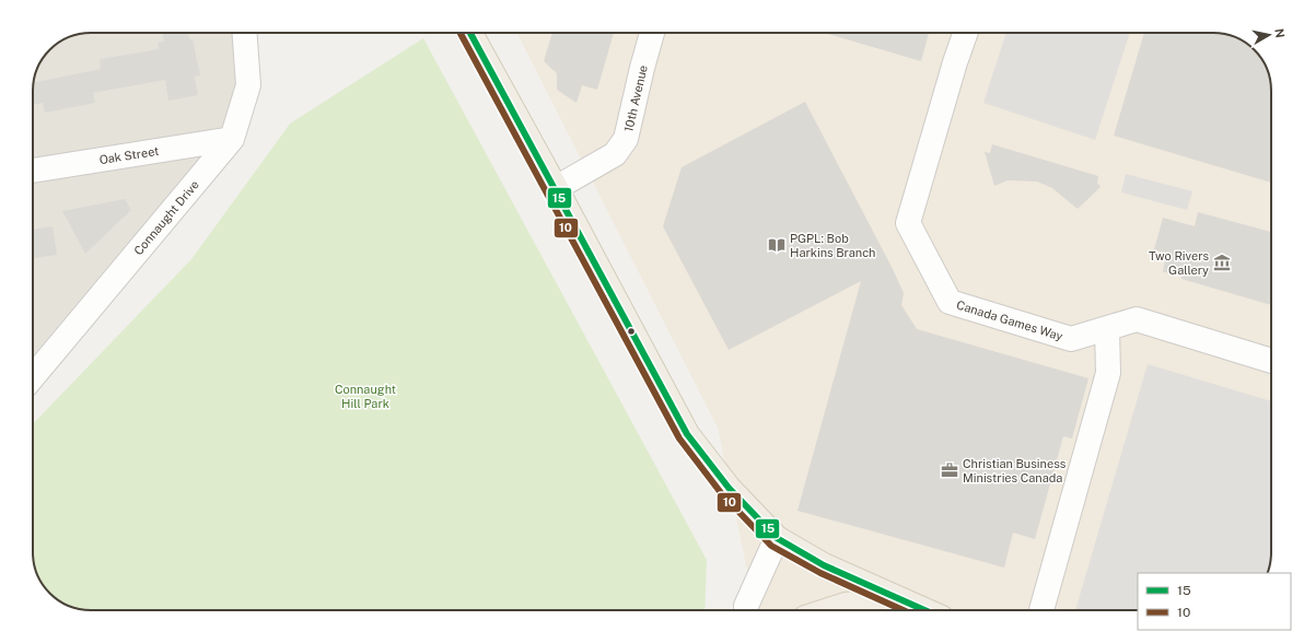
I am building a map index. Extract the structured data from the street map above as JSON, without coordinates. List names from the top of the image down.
{
  "streets": {
    "street": [
      "10th Avenue",
      "Oak Street",
      "Connaught Drive",
      "Canada Games Way"
    ]
  },
  "crossings": [
    ["Oak Street", "Connaught Drive"]
  ],
  "parks": ["Connaught Hill Park"],
  "places": {
    "library": ["PGPL: Bob Harkins Branch"],
    "museum": ["Two Rivers Gallery"],
    "office": ["Christian Business Ministries Canada"]
  },
  "lines": ["transit line 15", "transit line 10"],
  "legend": ["15", "10"],
  "north": "right"
}
